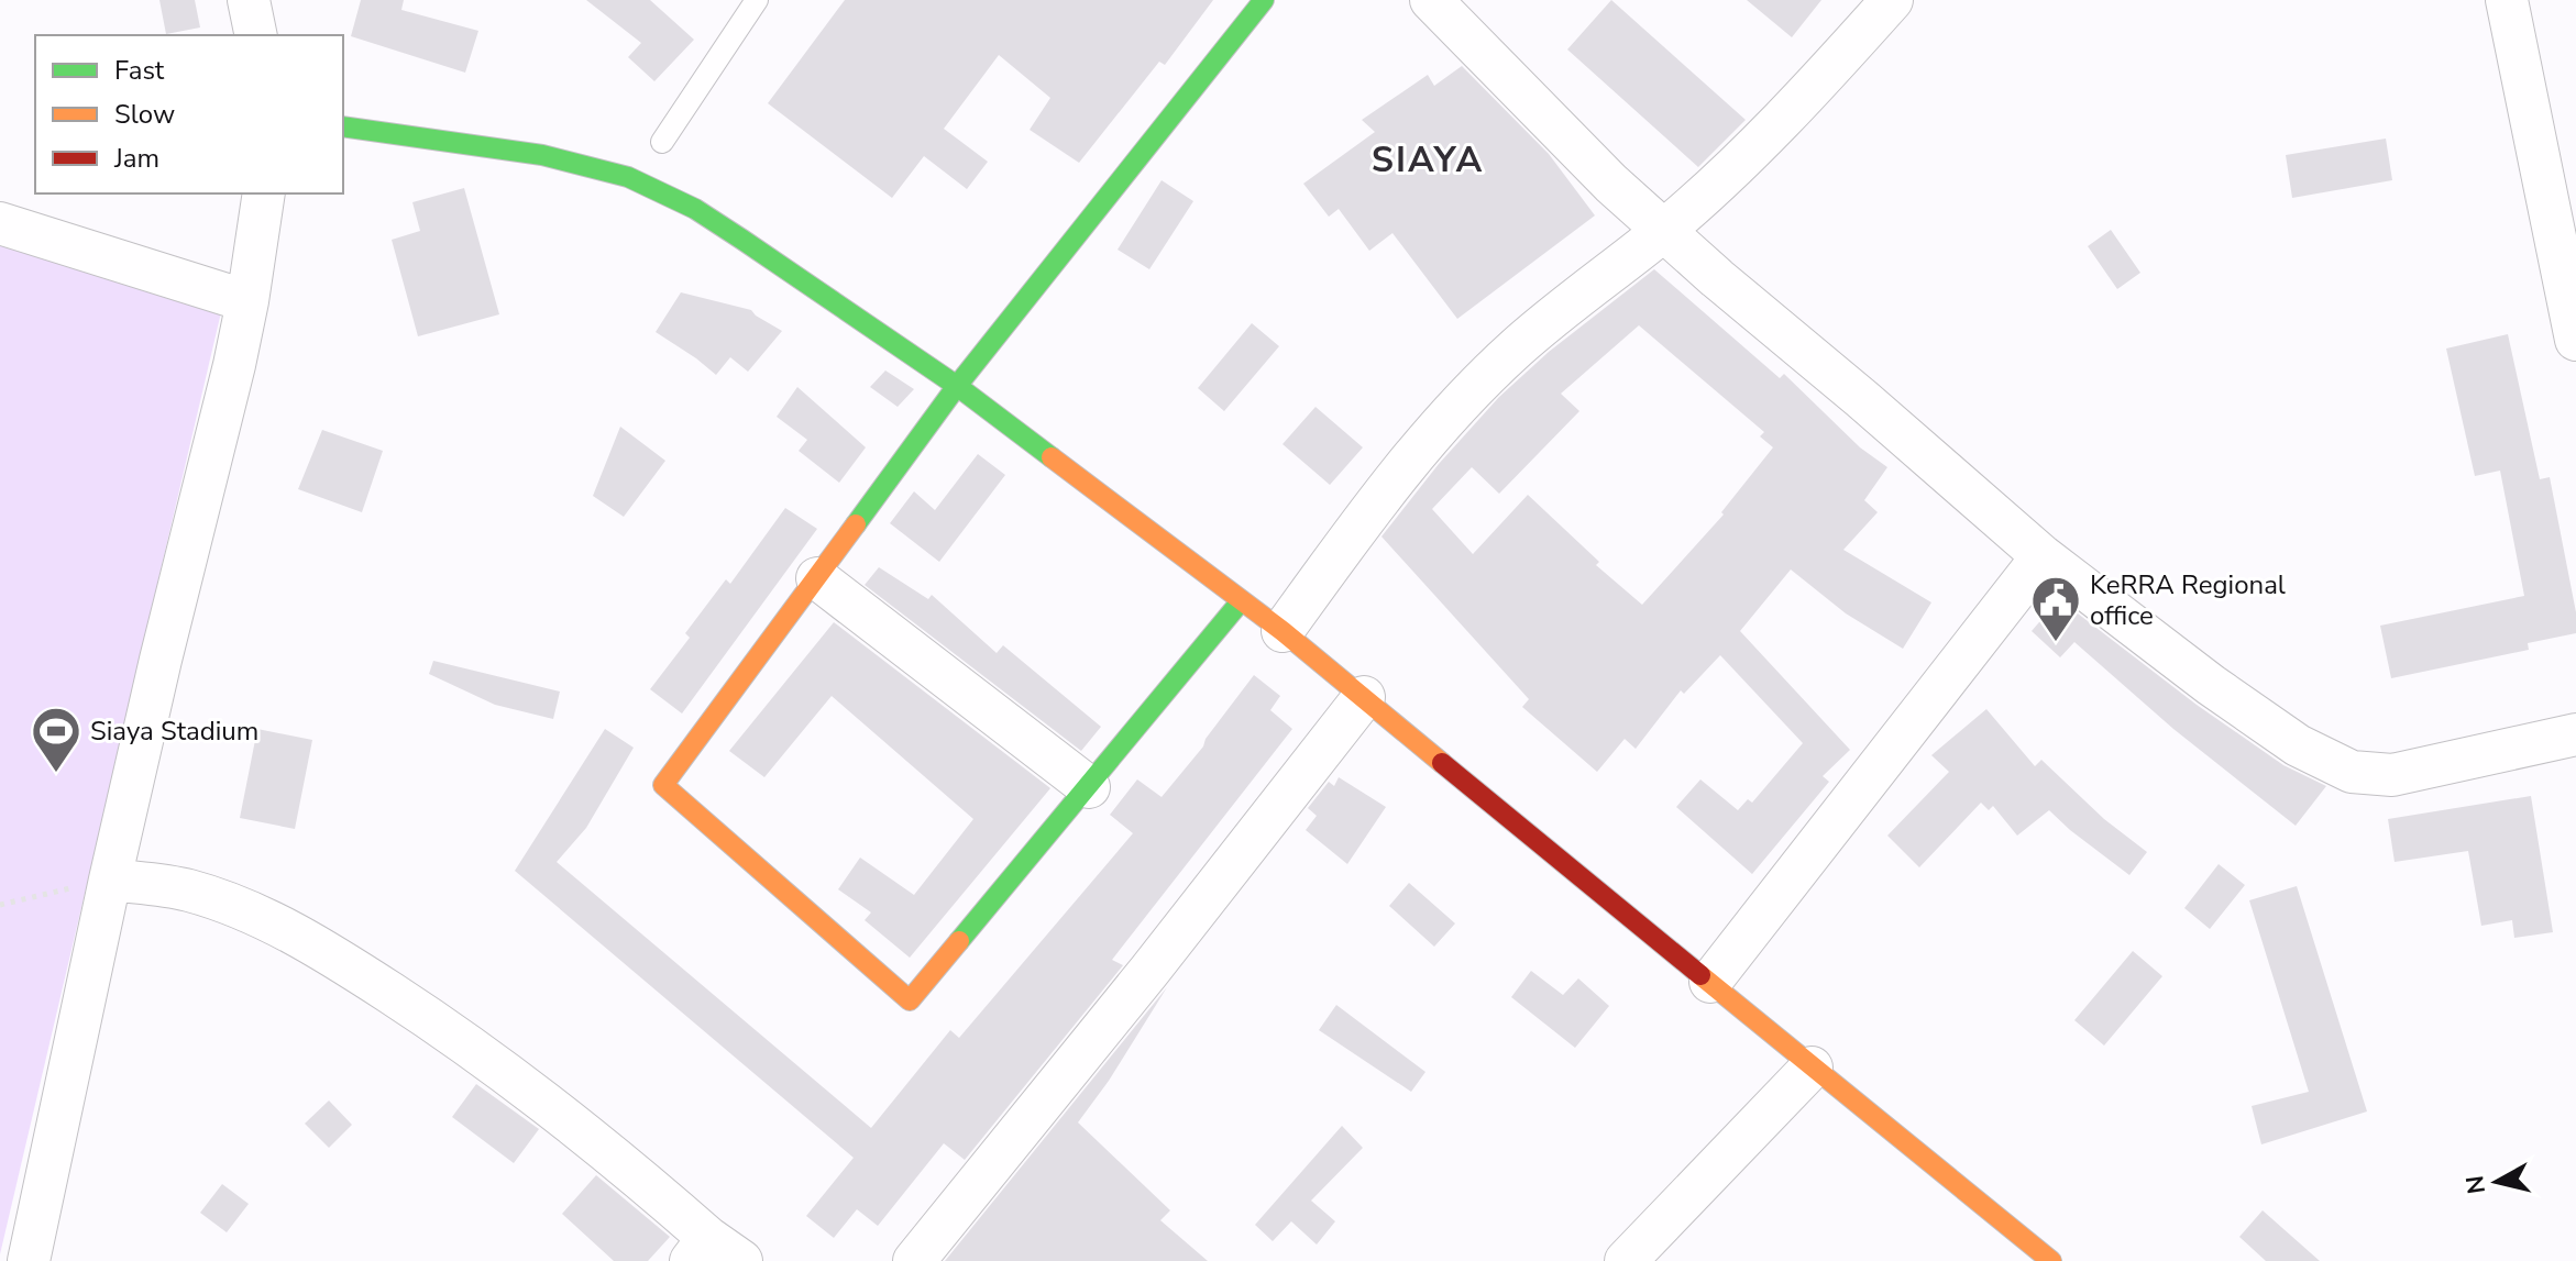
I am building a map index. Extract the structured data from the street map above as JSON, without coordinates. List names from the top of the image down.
{
  "districts": ["SIAYA"],
  "places": {
    "public building": ["KeRRA Regional office"],
    "sports": ["Siaya Stadium"]
  },
  "legend": ["Fast", "Slow", "Jam"],
  "north": "left"
}
